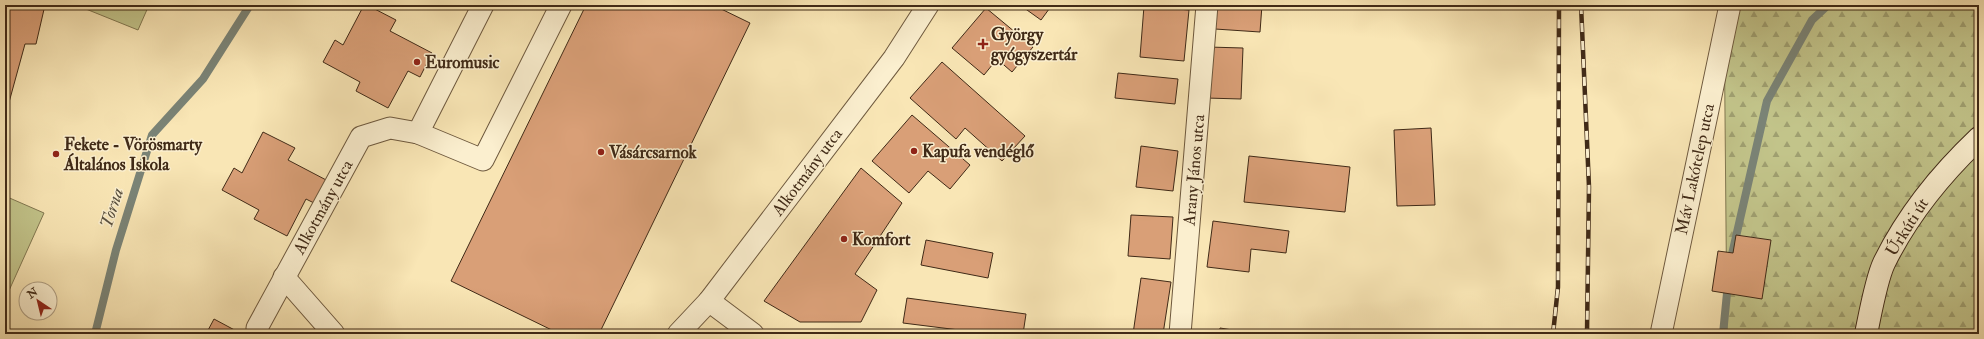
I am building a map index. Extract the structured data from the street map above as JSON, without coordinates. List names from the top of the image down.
{
  "streets": {
    "main road": ["Úrkúti út"],
    "street": ["Máv Lakótelep utca", "Arany János utca", "Alkotmány utca"]
  },
  "water": ["Torna"],
  "places": {
    "health": ["György gyógyszertár"],
    "other": [
      "Euromusic",
      "Kapufa vendéglő",
      "Vásárcsarnok",
      "Fekete - Vörösmarty Általános Iskola",
      "Komfort"
    ]
  },
  "north": "top left"
}
